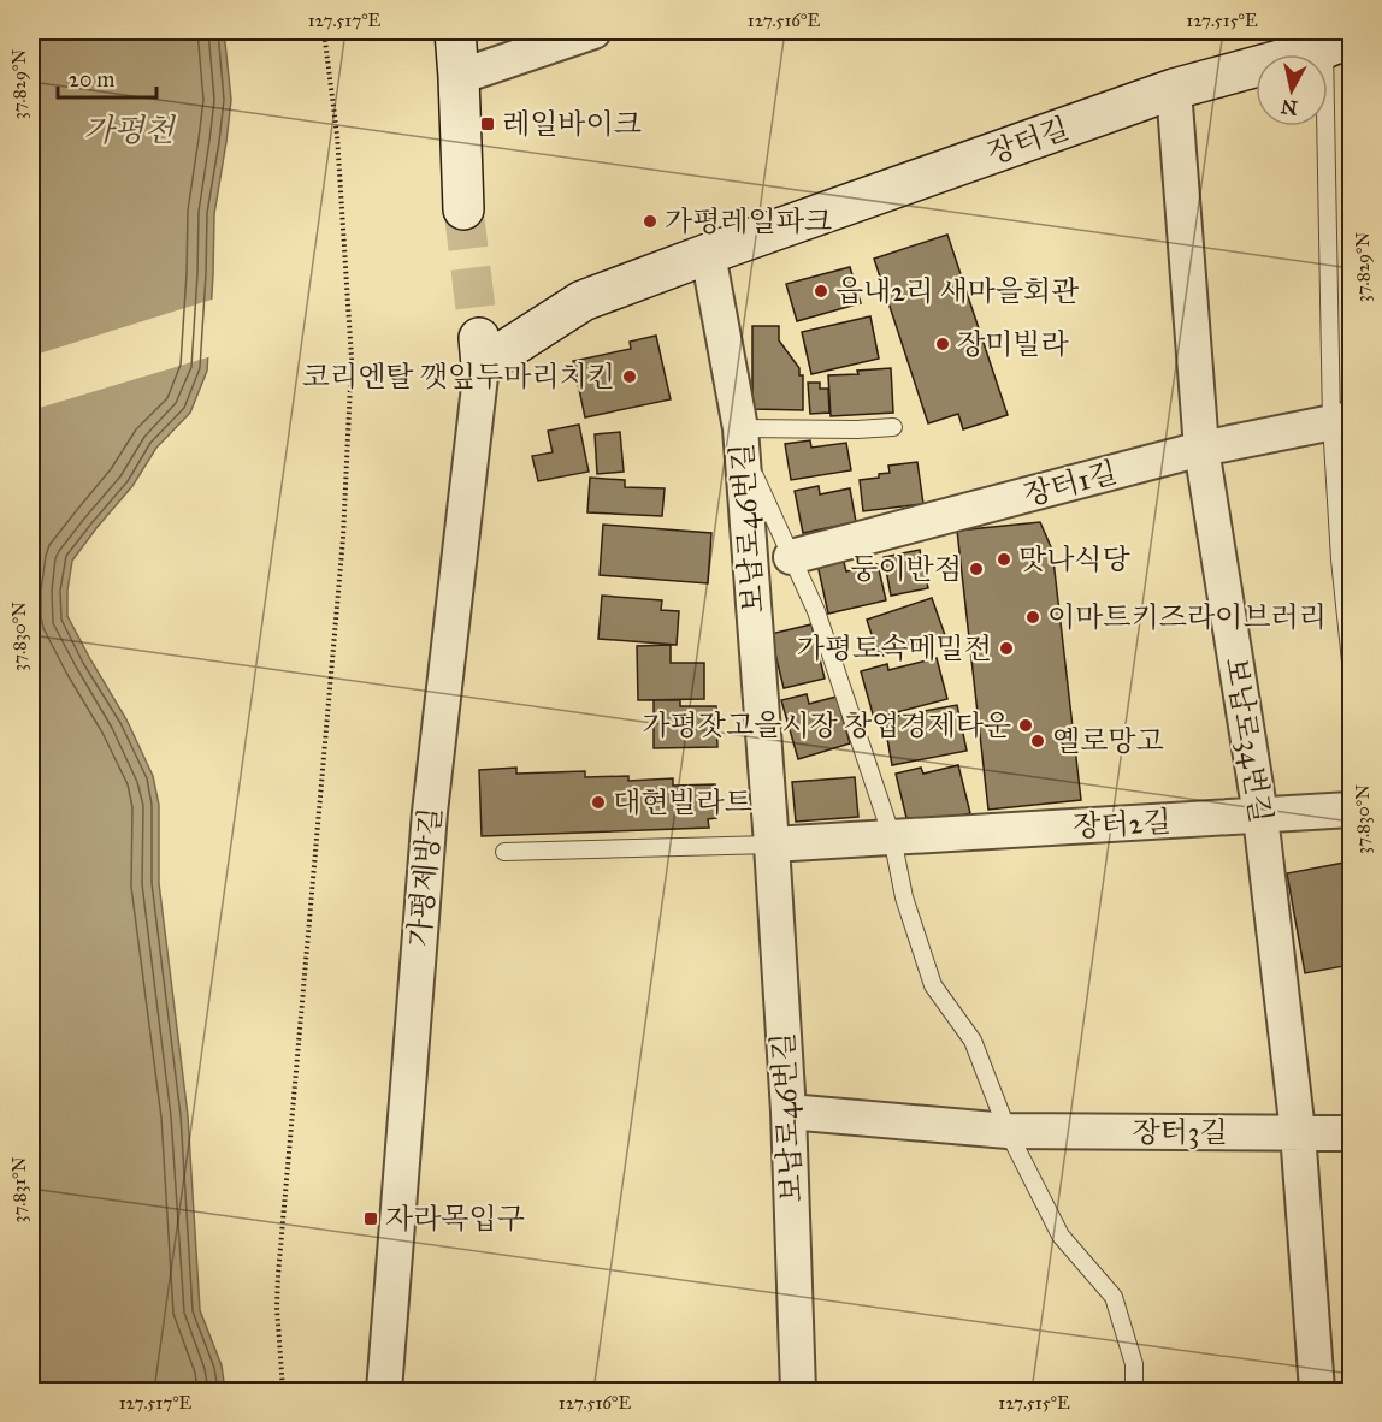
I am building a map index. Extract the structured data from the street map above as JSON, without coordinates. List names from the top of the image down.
{
  "streets": {
    "street": [
      "장터길",
      "장터1길",
      "보납로46번길",
      "보납로34번길",
      "장터2길",
      "가평제방길",
      "장터3길"
    ]
  },
  "crossings": [
    ["장터길", "보납로46번길"],
    ["장터길", "보납로34번길"],
    ["장터길", "가평제방길"],
    ["장터1길", "보납로34번길"],
    ["보납로46번길", "장터2길"],
    ["보납로46번길", "가평제방길"],
    ["보납로46번길", "장터3길"],
    ["보납로34번길", "장터2길"],
    ["보납로34번길", "장터3길"]
  ],
  "water": ["가평천"],
  "places": {
    "transit": ["레일바이크", "자라목입구"],
    "other": [
      "가평레일파크",
      "읍내2리 새마을회관",
      "장미빌라",
      "코리엔탈 깻잎두마리치킨",
      "맛나식당",
      "둥이반점",
      "이마트키즈라이브러리",
      "가평토속메밀전",
      "가평잣고을시장 창업경제타운",
      "옐로망고",
      "대현빌라트"
    ]
  },
  "scale_bar": "20 m",
  "north": "bottom",
  "coordinates": [
    "127.517°E",
    "127.516°E",
    "127.515°E",
    "37.829°N",
    "37.830°N",
    "37.831°N"
  ]
}
